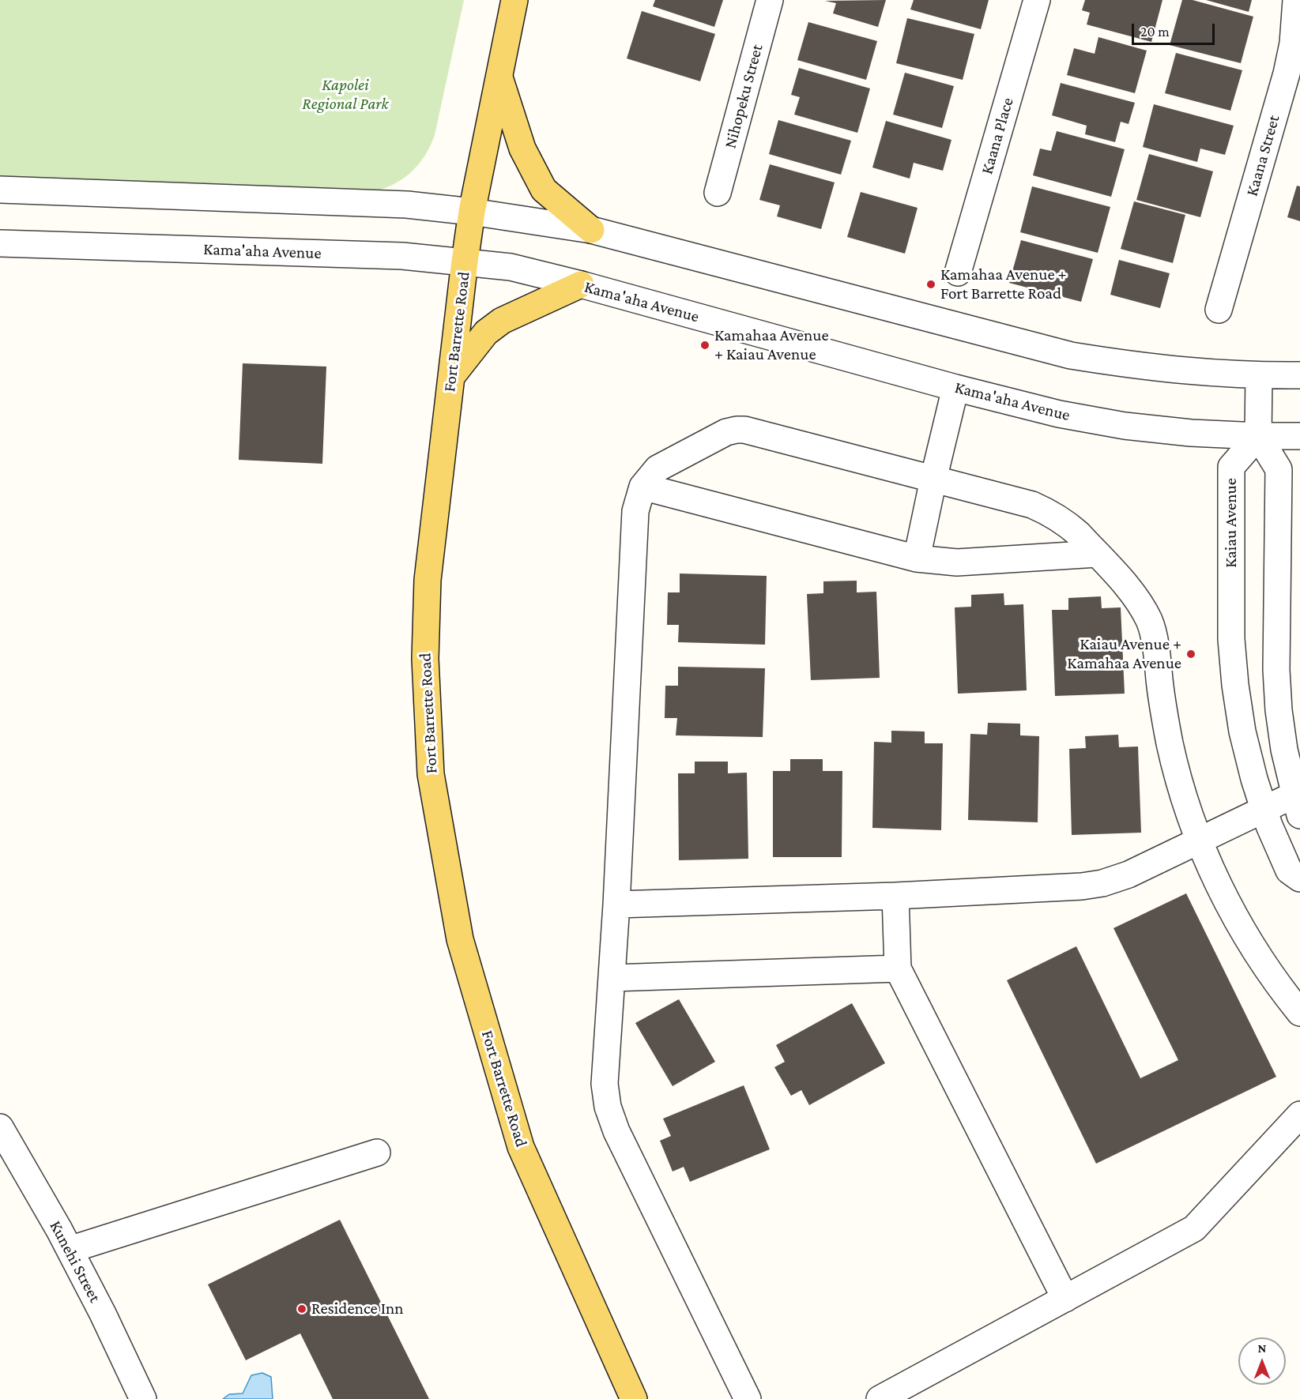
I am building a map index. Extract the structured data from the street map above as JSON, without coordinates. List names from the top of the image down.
{
  "streets": {
    "main road": ["Fort Barrette Road"],
    "street": [
      "Nihopeku Street",
      "Kaana Place",
      "Kaana Street",
      "Kama'aha Avenue",
      "Kaiau Avenue",
      "Kunehi Street"
    ]
  },
  "crossings": [
    ["Kama'aha Avenue", "Fort Barrette Road"],
    ["Kama'aha Avenue", "Kaiau Avenue"]
  ],
  "parks": ["Kapolei Regional Park"],
  "places": [
    "Kamahaa Avenue + Fort Barrette Road",
    "Kamahaa Avenue + Kaiau Avenue",
    "Kaiau Avenue + Kamahaa Avenue",
    "Residence Inn"
  ],
  "scale_bar": "20 m",
  "north": "top"
}
